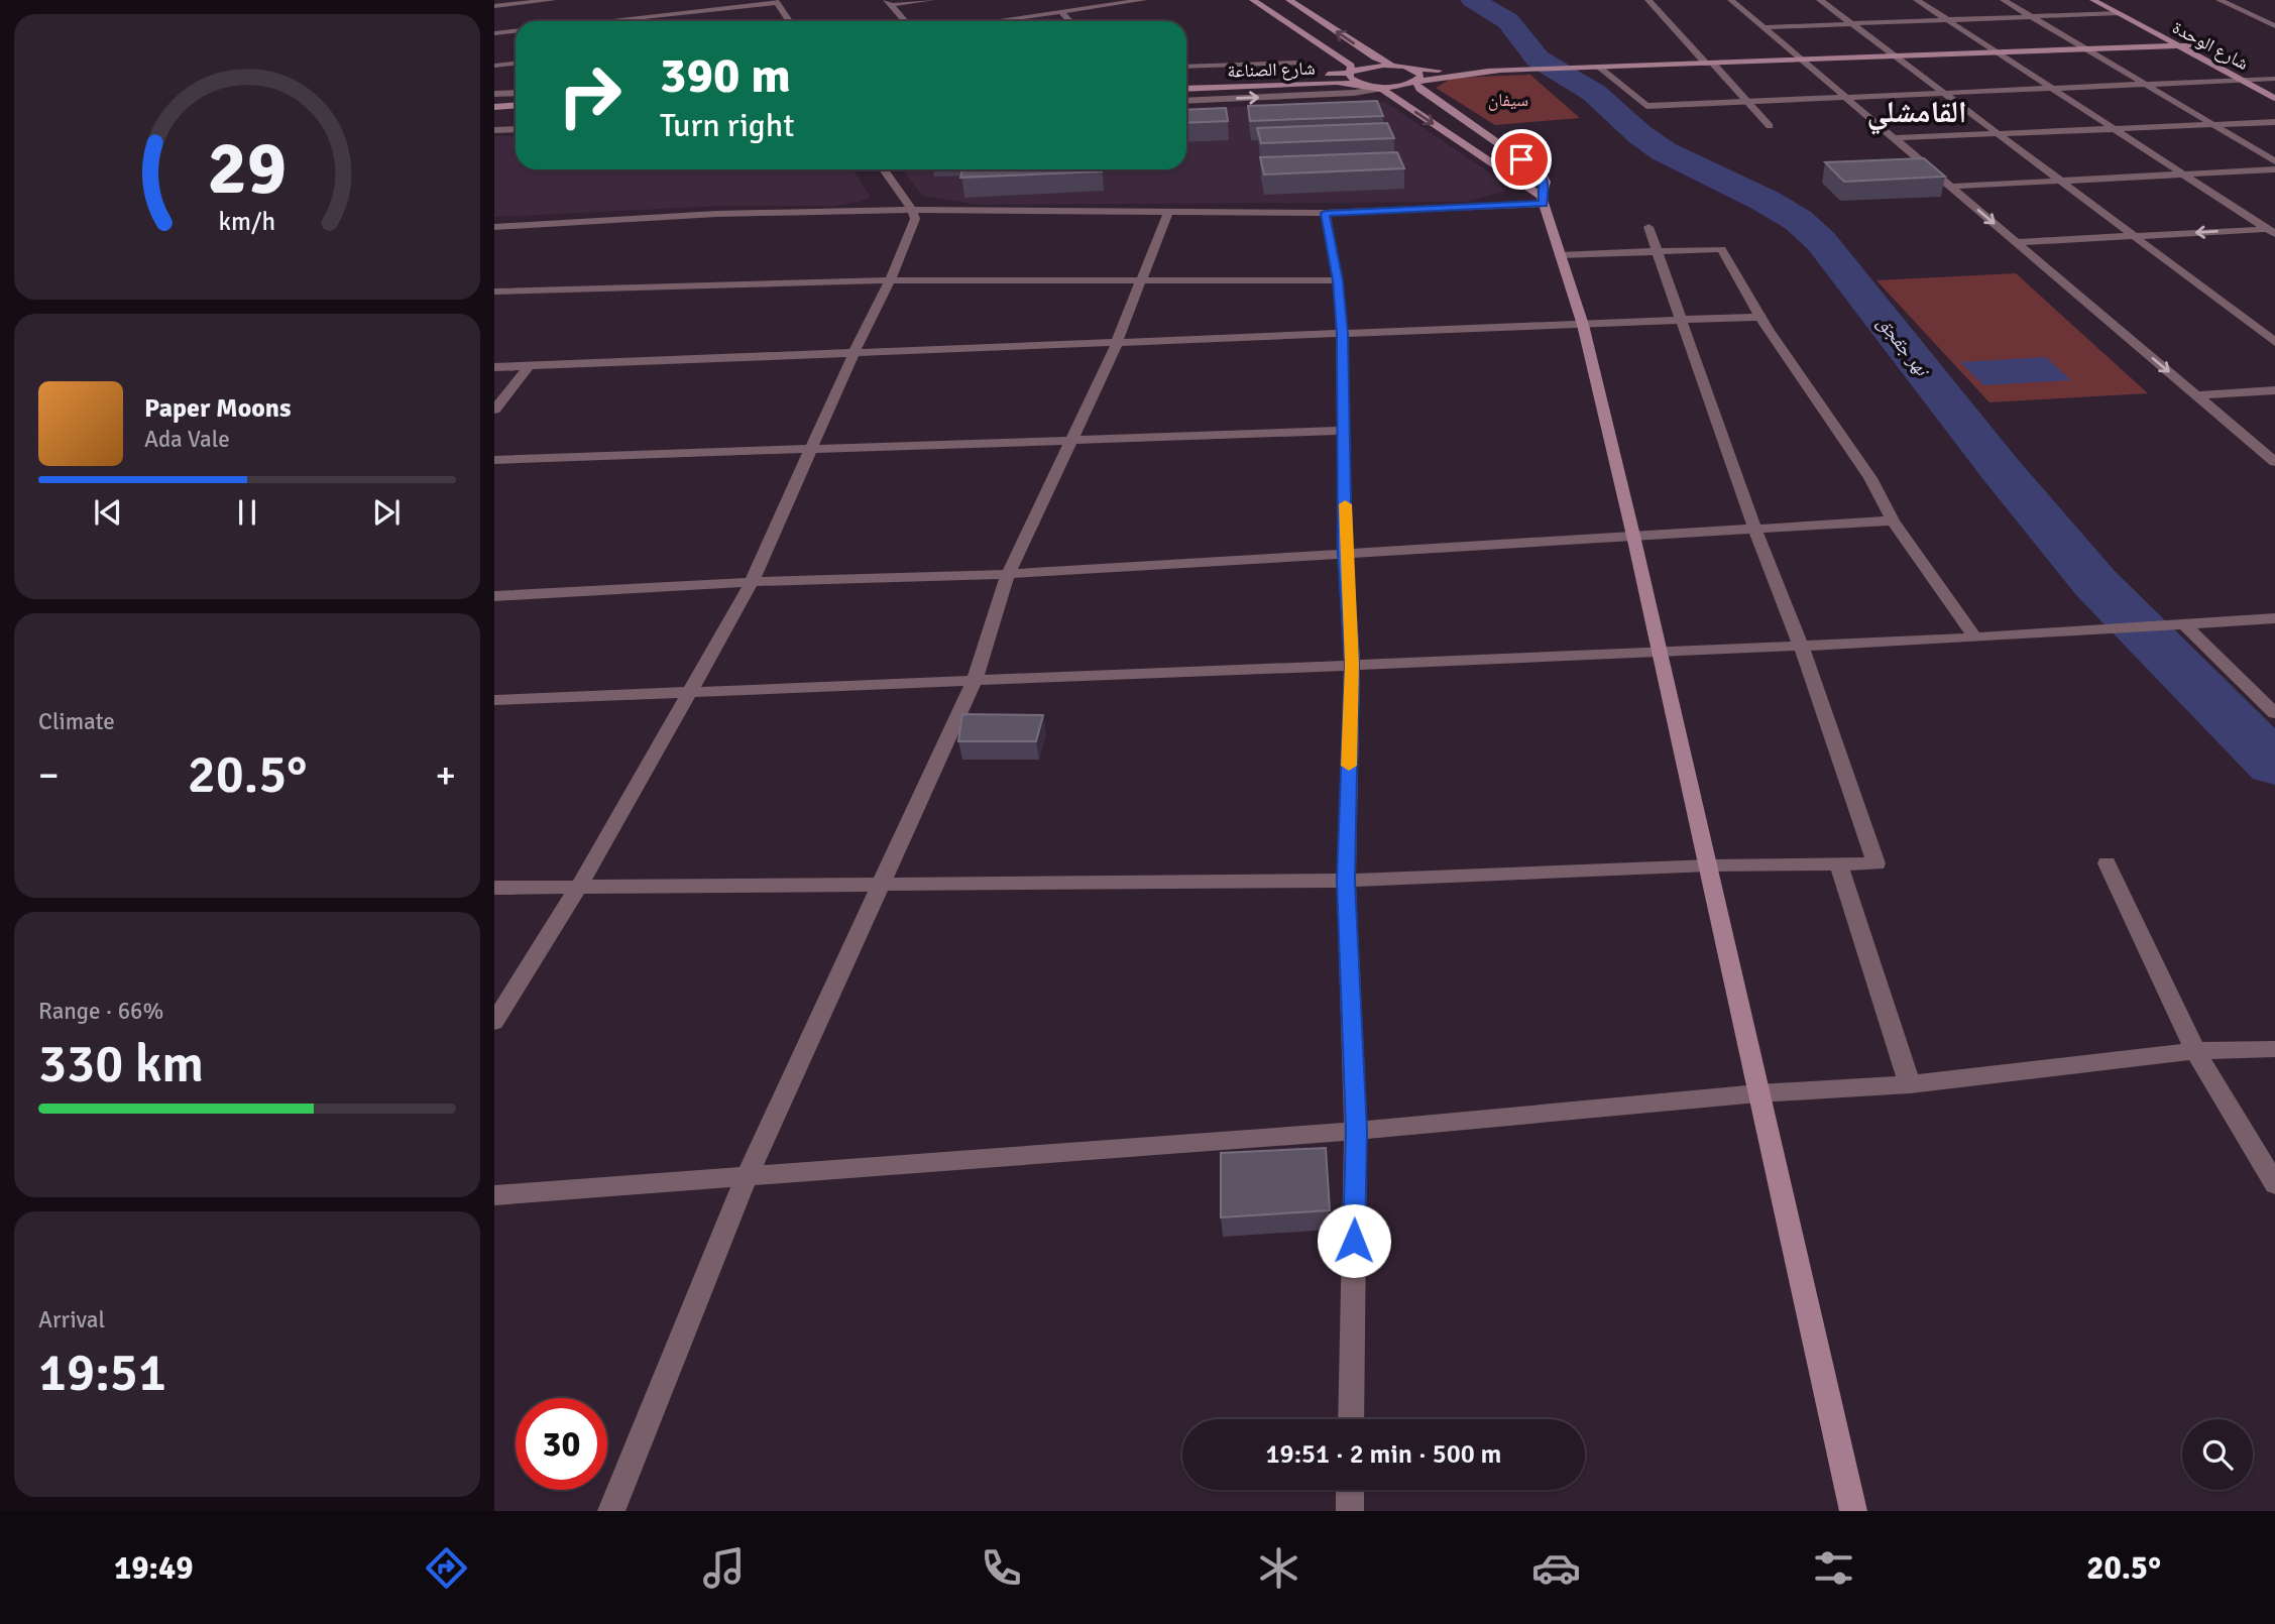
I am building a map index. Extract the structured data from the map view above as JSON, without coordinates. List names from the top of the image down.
{
  "streets": {
    "street": ["شارع الوحدة", "شارع الصناعة"]
  },
  "districts": ["القامشلي"],
  "water": ["نهر جقجق"],
  "parks": ["سيفان"],
  "page": {
    "turn": ["390 m", "Turn right"],
    "song": ["Paper Moons", "Ada Vale"],
    "tile": [
      "Climate",
      ["Range · 66%", "330 km"],
      ["Arrival", "19:51"]
    ],
    "heat": ["−", "20.5°", "+"],
    "limit": "30",
    "trip": "19:51 · 2 min · 500 m",
    "tabs": ["19:49", "20.5°"],
    "gauge": ["29", "km/h"]
  }
}
